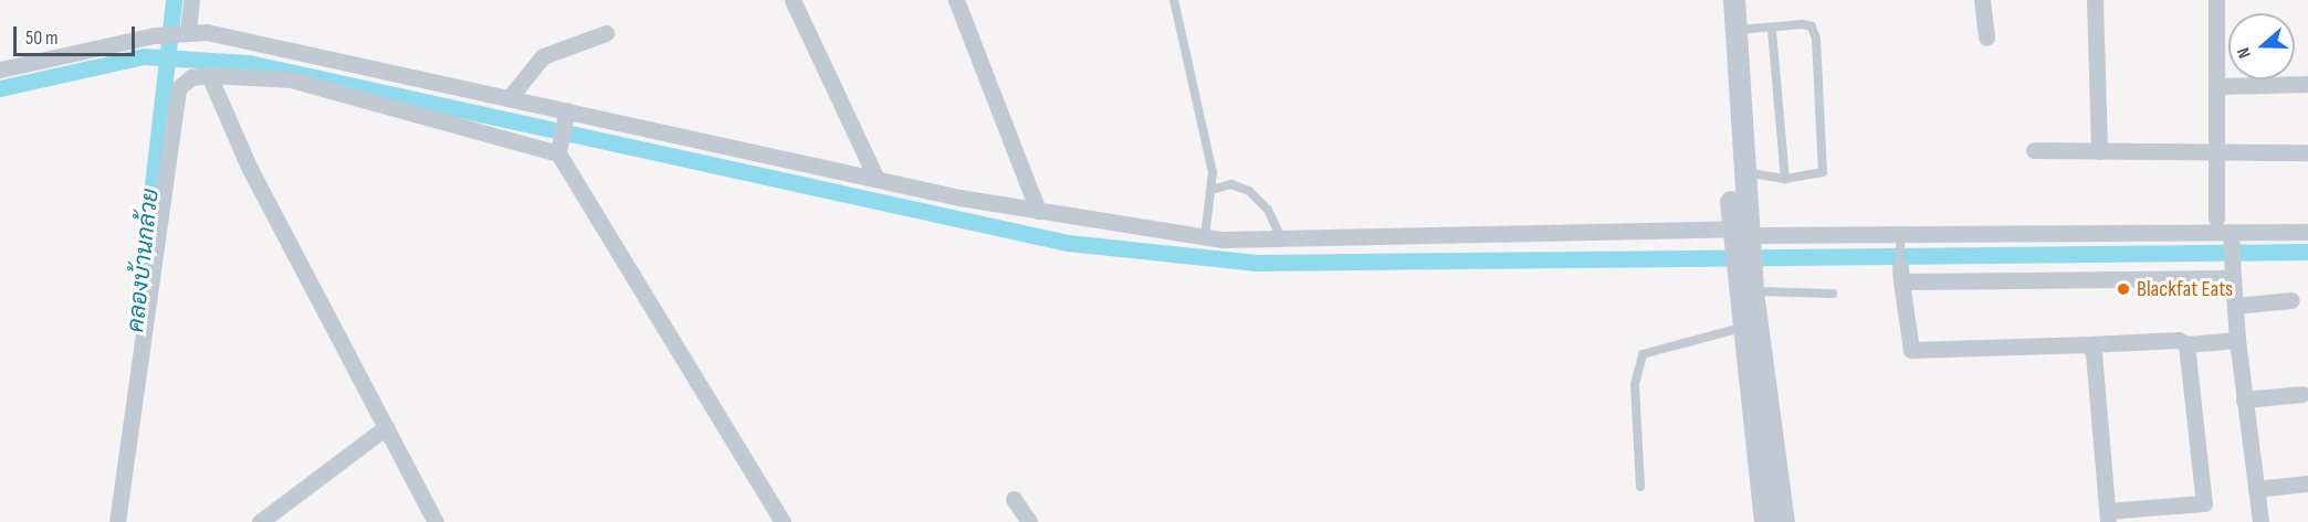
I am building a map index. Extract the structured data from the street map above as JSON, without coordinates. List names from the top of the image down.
{
  "water": ["คลองบ้านกล้วย"],
  "places": ["Blackfat Eats"],
  "scale_bar": "50 m",
  "north": "left"
}
